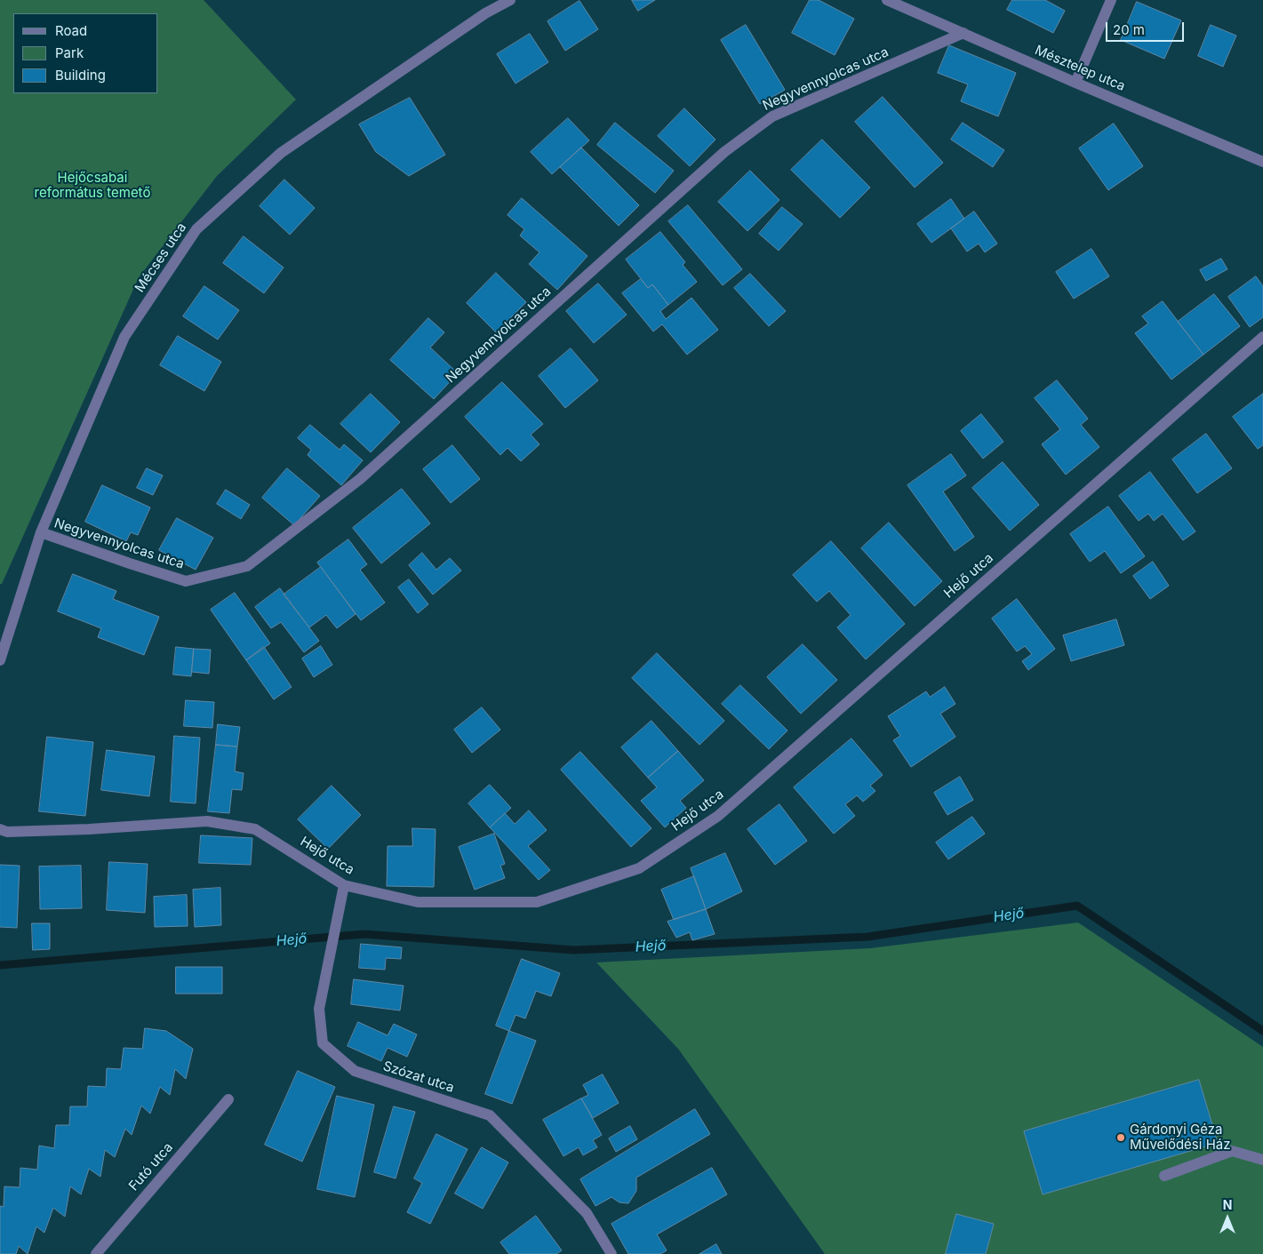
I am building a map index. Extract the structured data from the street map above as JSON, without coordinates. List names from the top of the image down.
{
  "streets": {
    "street": [
      "Mésztelep utca",
      "Negyvennyolcas utca",
      "Mécses utca",
      "Hejő utca",
      "Szózat utca",
      "Futó utca"
    ]
  },
  "crossings": [
    ["Mésztelep utca", "Negyvennyolcas utca"],
    ["Negyvennyolcas utca", "Mécses utca"],
    ["Hejő utca", "Szózat utca"]
  ],
  "water": ["Hejő"],
  "parks": ["Hejőcsabai református temető"],
  "places": ["Gárdonyi Géza Művelődési Ház"],
  "legend": ["Road", "Park", "Building"],
  "scale_bar": "20 m",
  "north": "top"
}
